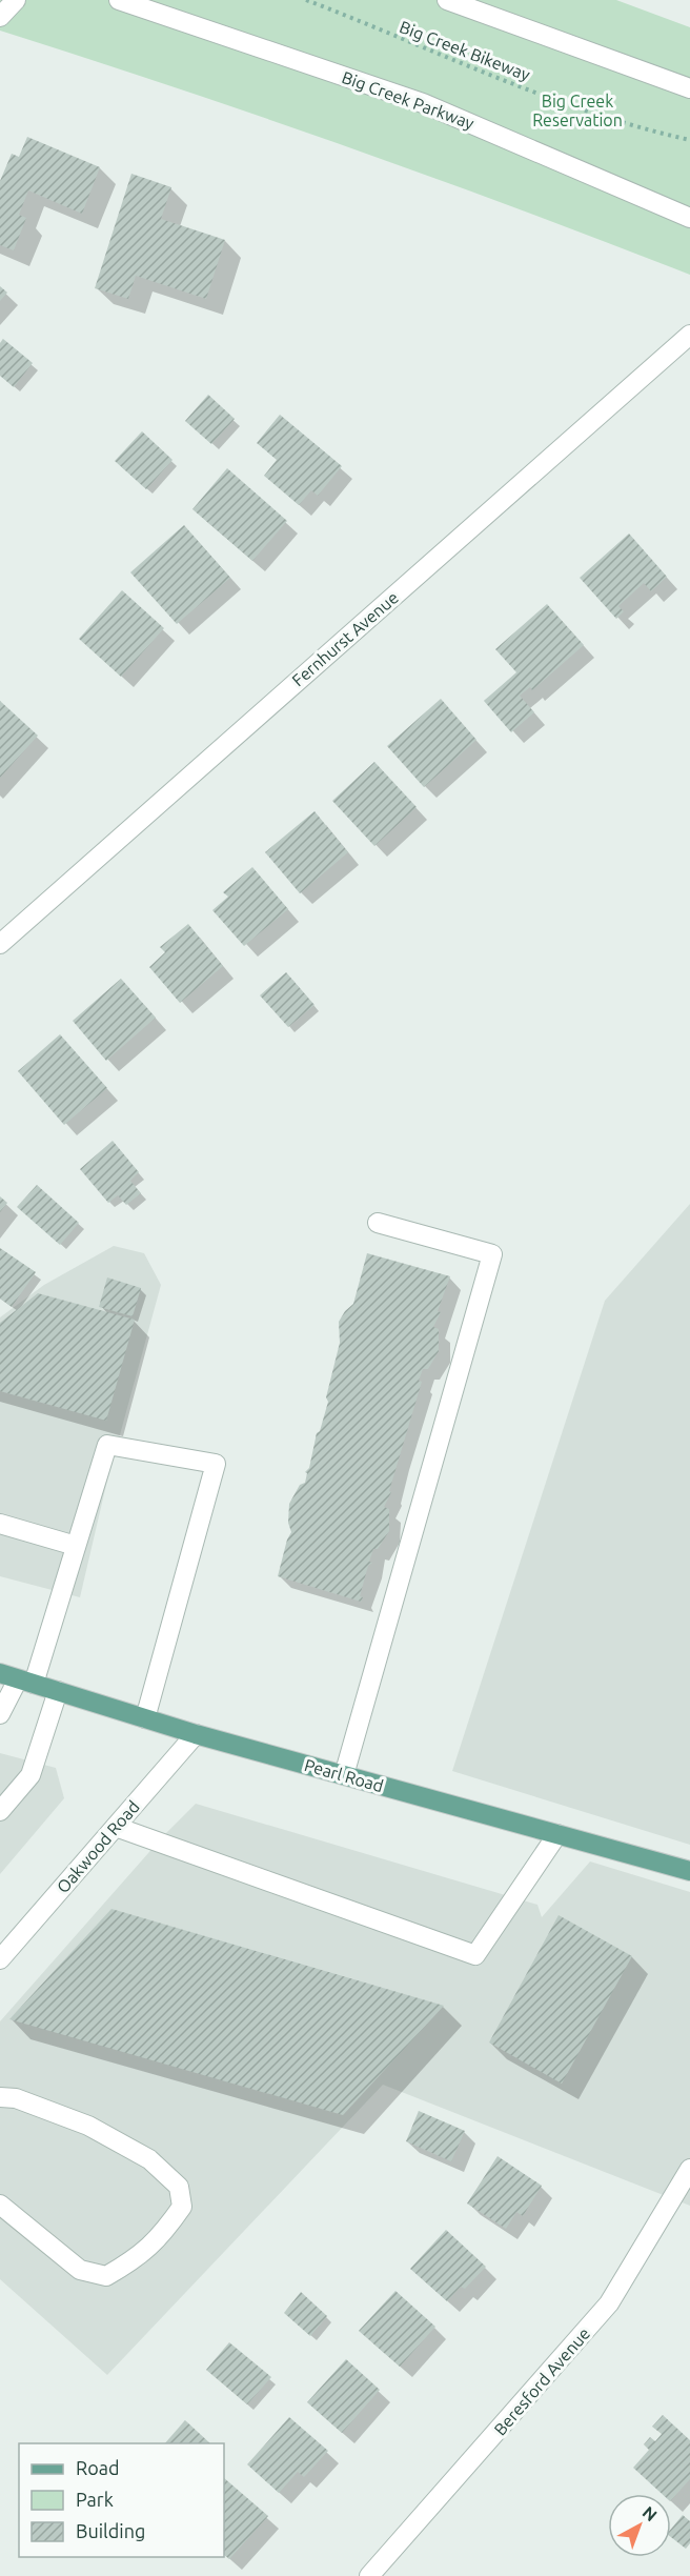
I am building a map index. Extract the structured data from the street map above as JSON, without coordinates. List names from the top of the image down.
{
  "streets": {
    "main road": ["Pearl Road"],
    "street": [
      "Big Creek Parkway",
      "Fernhurst Avenue",
      "Oakwood Road",
      "Beresford Avenue"
    ],
    "path": ["Big Creek Bikeway"]
  },
  "crossings": [
    ["Pearl Road", "Oakwood Road"]
  ],
  "parks": ["Big Creek Reservation"],
  "legend": ["Road", "Park", "Building"],
  "north": "top right"
}
